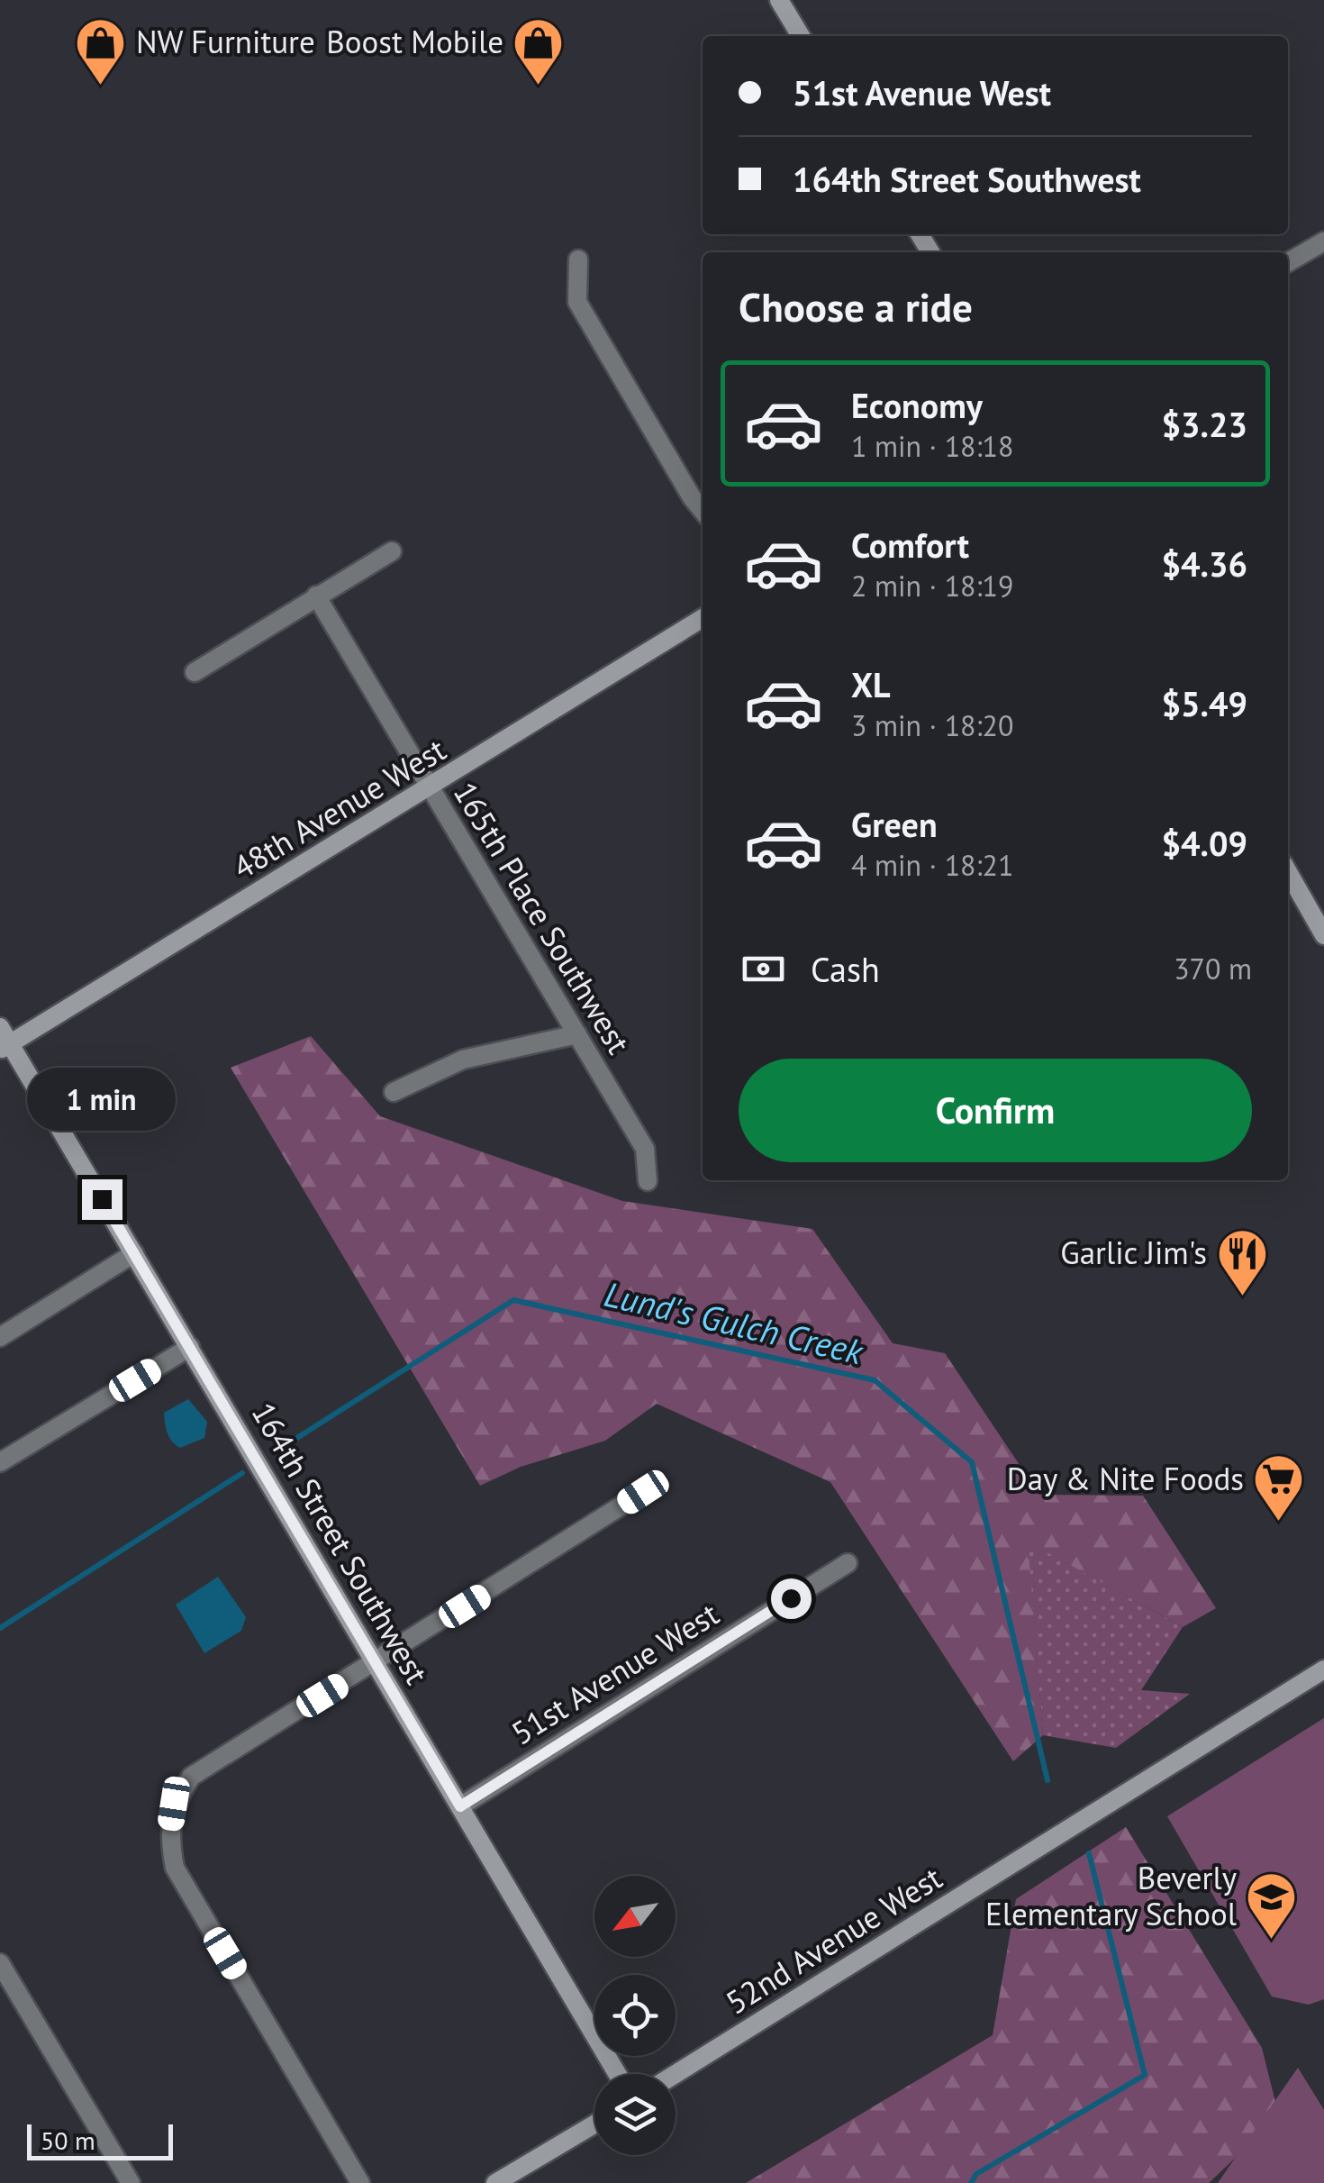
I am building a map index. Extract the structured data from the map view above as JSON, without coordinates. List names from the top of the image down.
{
  "streets": {
    "street": [
      "48th Avenue West",
      "165th Place Southwest",
      "164th Street Southwest",
      "51st Avenue West",
      "52nd Avenue West"
    ]
  },
  "crossings": [
    ["48th Avenue West", "165th Place Southwest"],
    ["48th Avenue West", "164th Street Southwest"],
    ["164th Street Southwest", "51st Avenue West"]
  ],
  "water": ["Lund's Gulch Creek"],
  "places": {
    "shop": ["NW Furniture", "Boost Mobile"],
    "restaurant": ["Garlic Jim's"],
    "supermarket": ["Day & Nite Foods"],
    "school or university": ["Beverly Elementary School"]
  },
  "scale_bar": "50 m",
  "north": "bottom left",
  "page": {
    "banner": ["51st Avenue West", "164th Street Southwest"],
    "heading": "Choose a ride",
    "list": [
      {
        "name": "Economy",
        "note": "1 min · 18:18",
        "value": "$3.23"
      },
      {
        "name": "Comfort",
        "note": "2 min · 18:19",
        "value": "$4.36"
      },
      {
        "name": "XL",
        "note": "3 min · 18:20",
        "value": "$5.49"
      },
      {
        "name": "Green",
        "note": "4 min · 18:21",
        "value": "$4.09"
      }
    ],
    "pay": ["Cash", "370 m"],
    "buttons": "Confirm",
    "bubble": "1 min",
    "scale": "50 m"
  }
}
